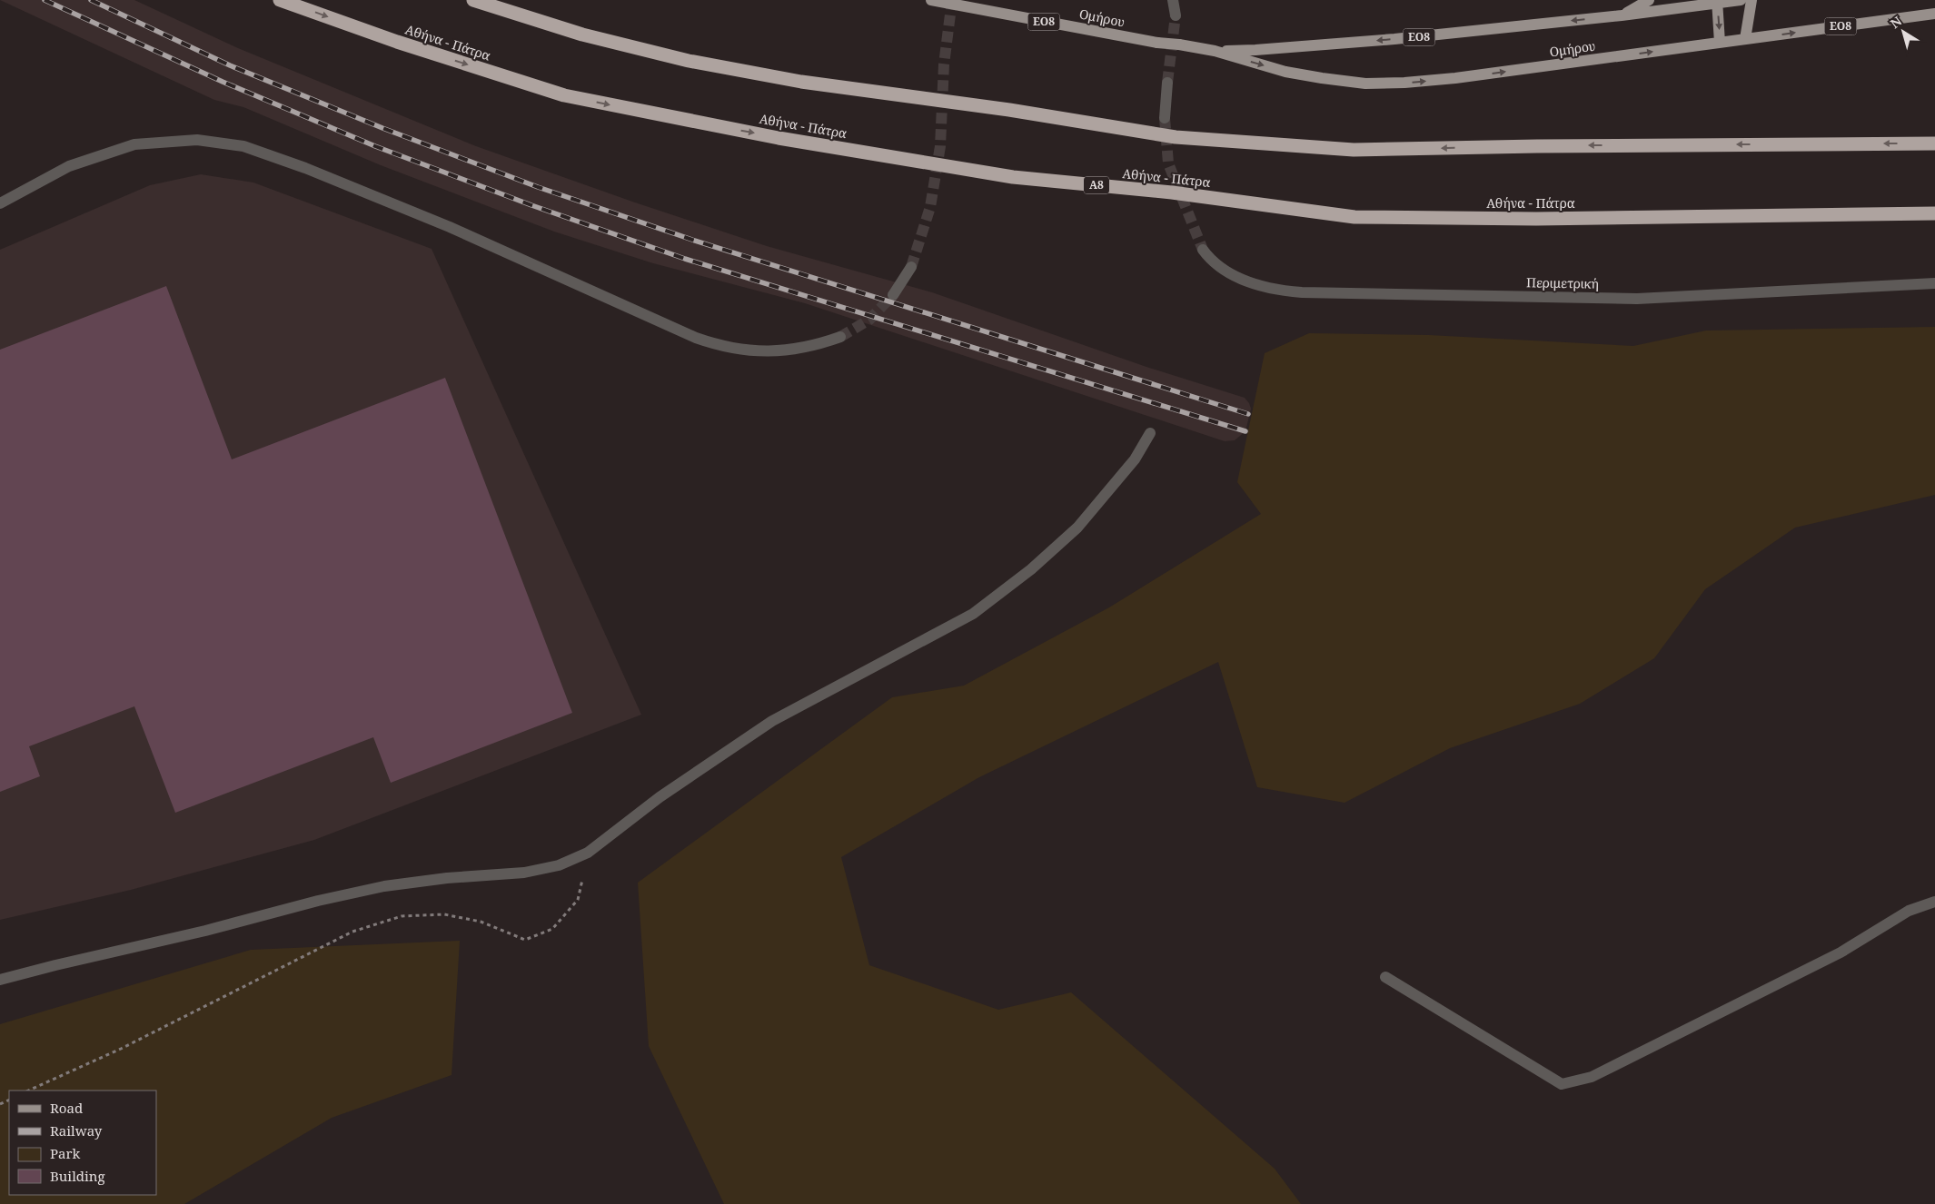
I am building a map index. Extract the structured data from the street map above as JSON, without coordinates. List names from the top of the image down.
{
  "streets": {
    "highway": ["Αθήνα - Πάτρα", "Α8"],
    "main road": ["Ομήρου", "ΕΟ8"],
    "street": ["Περιμετρική"]
  },
  "legend": [
    "Road",
    "Railway",
    "Park",
    "Building"
  ],
  "north": "top left"
}
